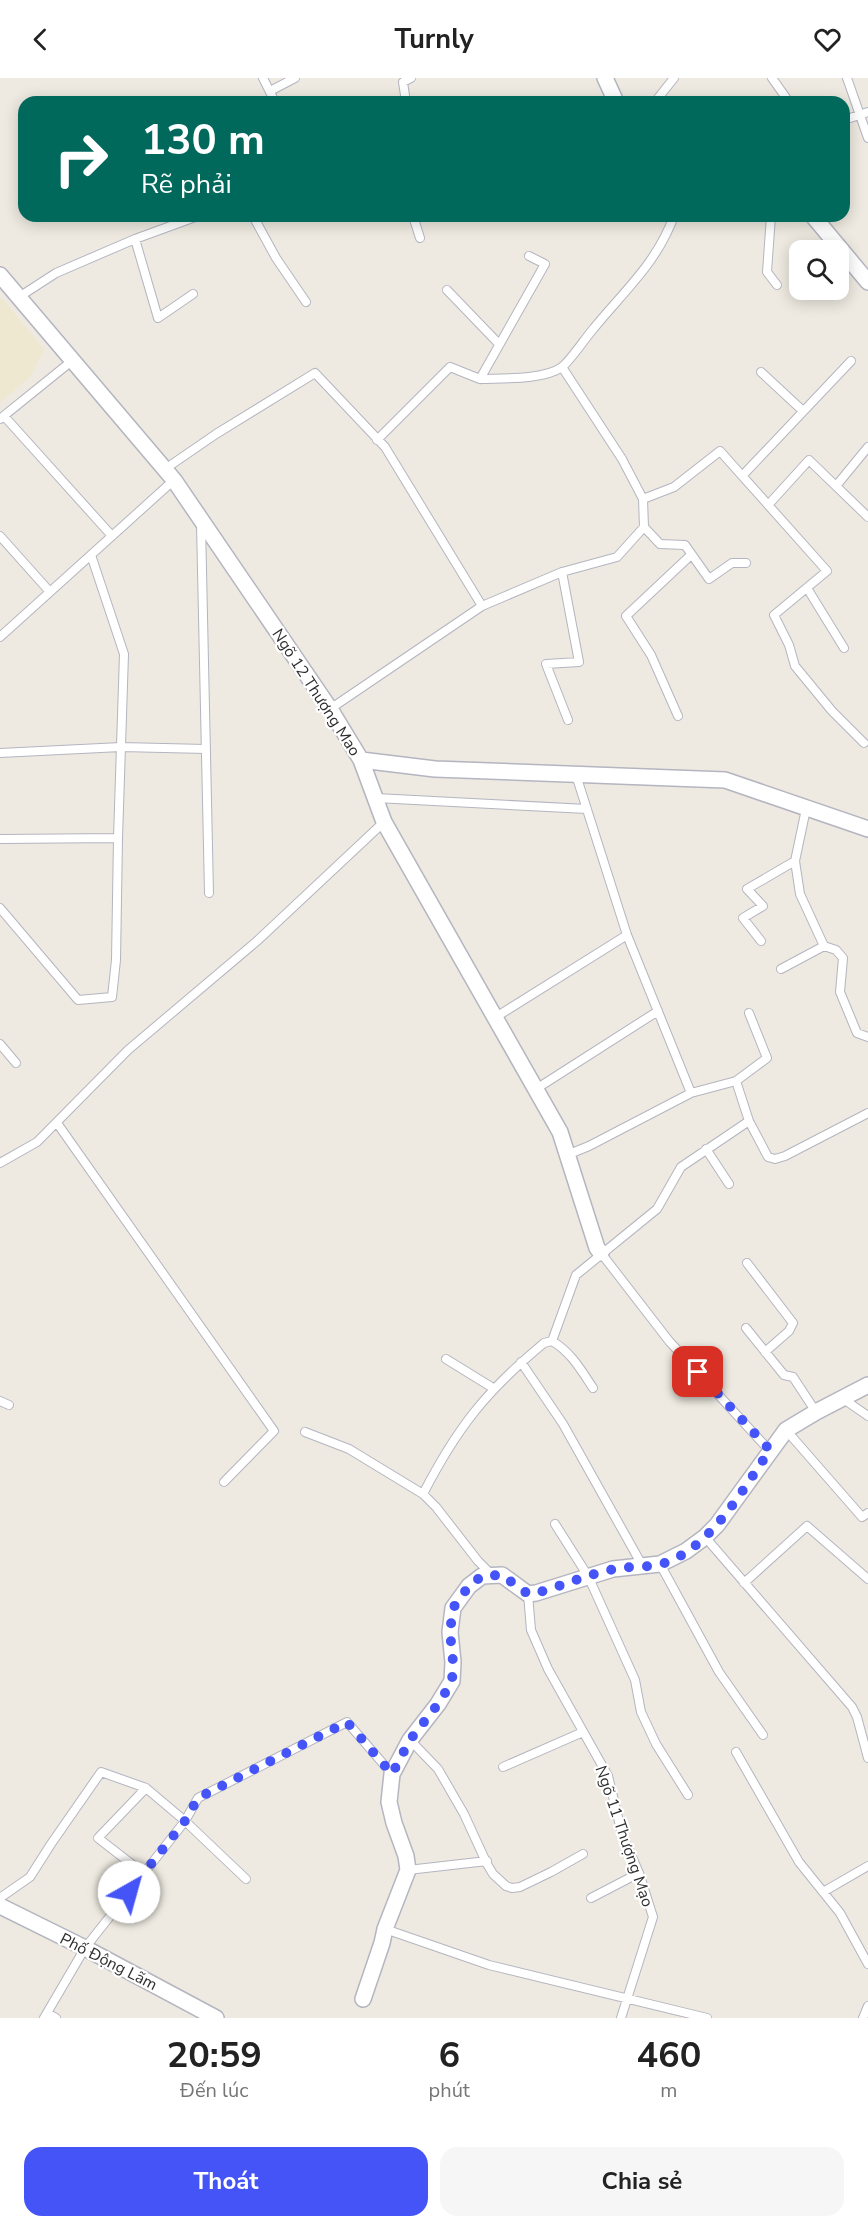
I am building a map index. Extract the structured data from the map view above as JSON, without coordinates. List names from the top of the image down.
{
  "streets": {
    "street": ["Ngõ 12 Thượng Mao", "Phố Động Lãm"],
    "lane": ["Ngõ 11 Thượng Mạo"]
  },
  "page": {
    "header": "Turnly",
    "turn": ["130 m", "Rẽ phải"],
    "eta": [
      "20:59",
      "Đến lúc",
      "6",
      "phút",
      "460",
      "m"
    ],
    "buttons": ["Thoát", "Chia sẻ"]
  }
}
